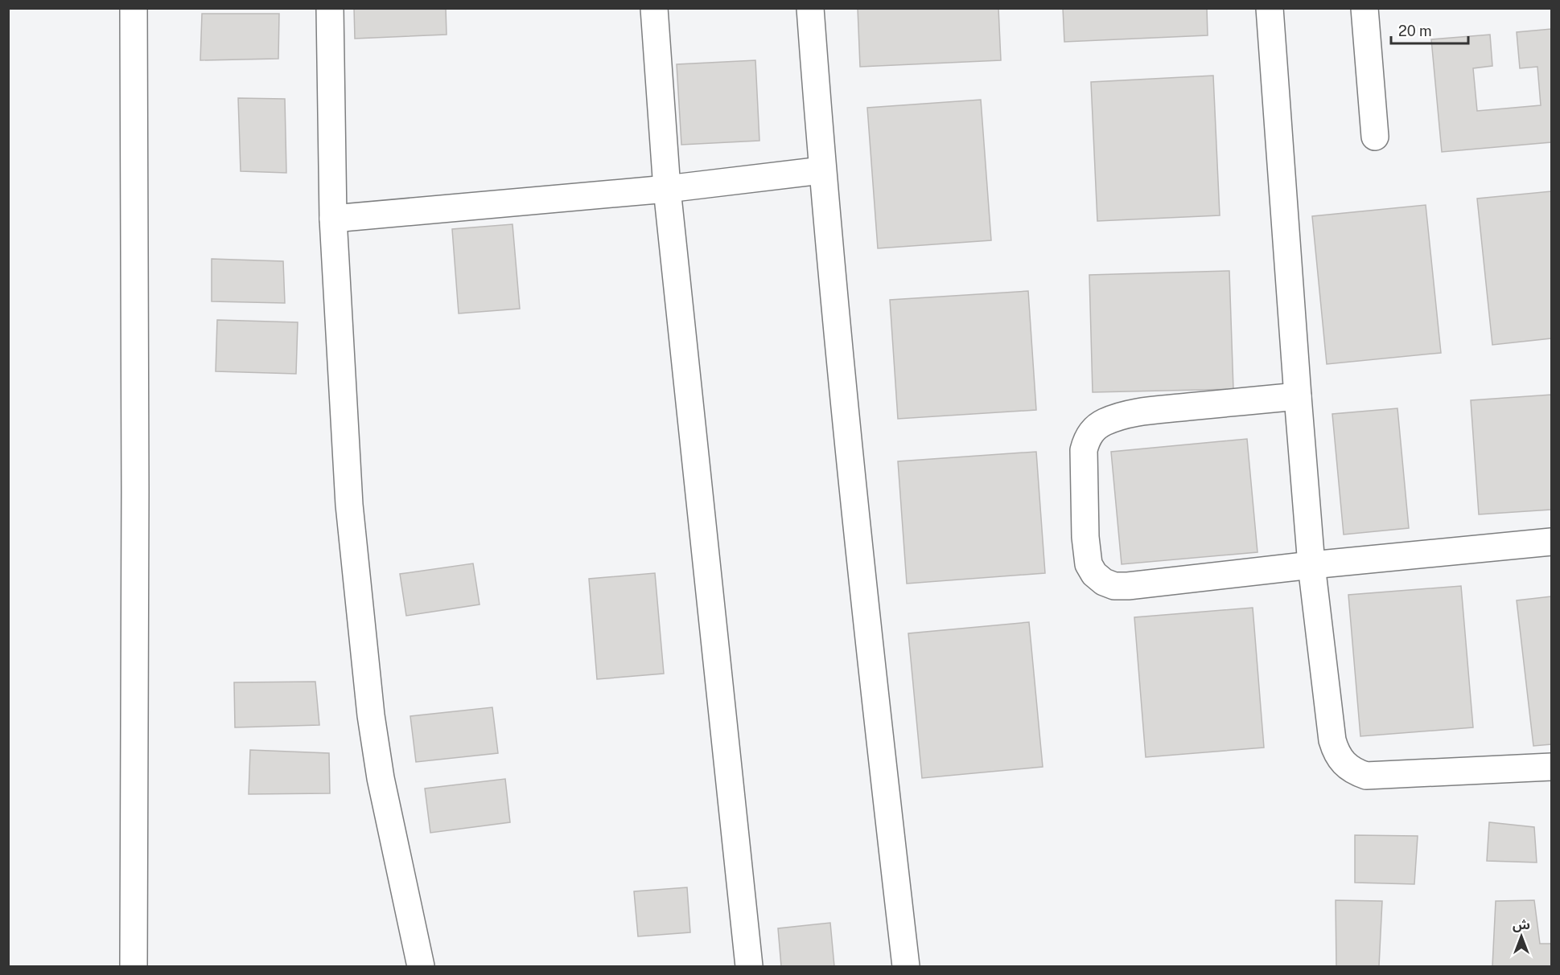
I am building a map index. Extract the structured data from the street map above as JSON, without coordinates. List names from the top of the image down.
{
  "scale_bar": "20 m",
  "north": "top"
}
